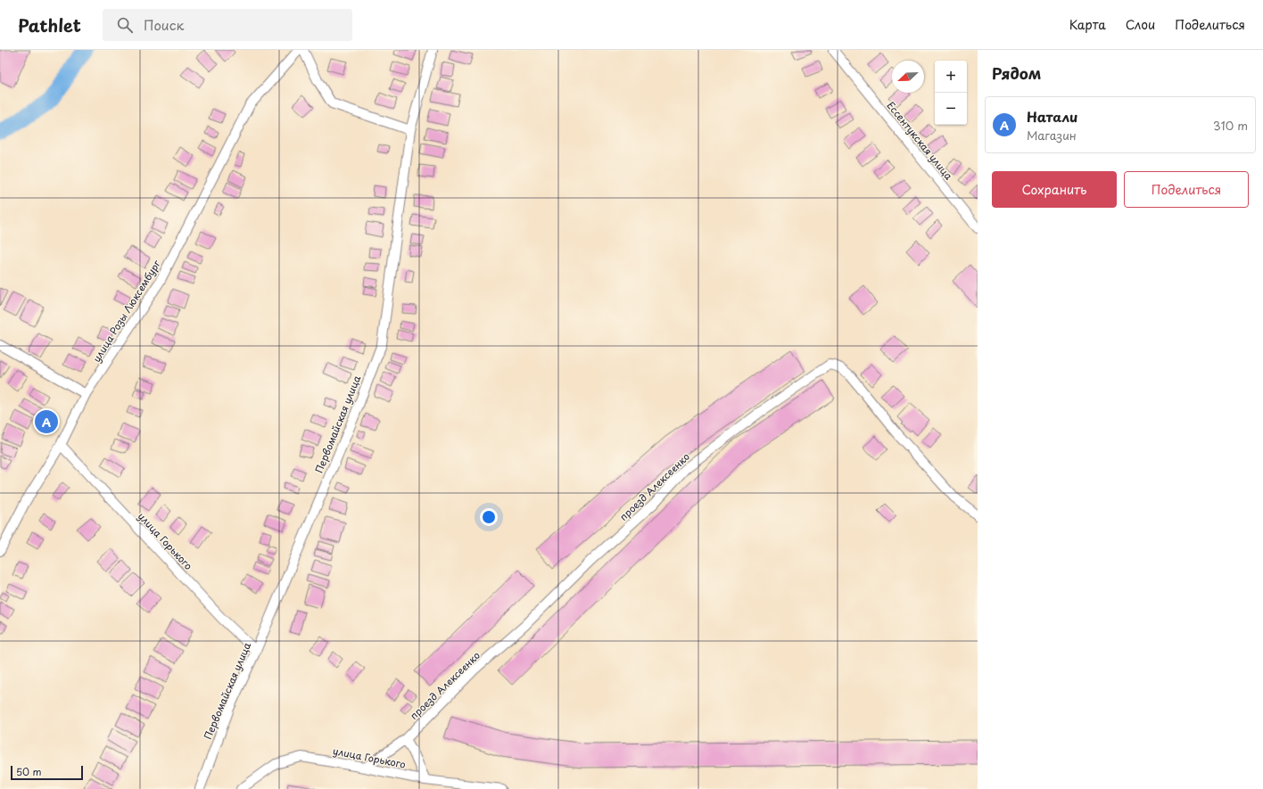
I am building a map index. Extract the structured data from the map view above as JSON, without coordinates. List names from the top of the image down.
{
  "streets": {
    "street": [
      "Ессентукская улица",
      "улица Розы Люксембург",
      "Первомайская улица",
      "проезд Алексеенко",
      "улица Горького"
    ]
  },
  "crossings": [
    ["улица Розы Люксембург", "улица Горького"],
    ["Первомайская улица", "улица Горького"],
    ["проезд Алексеенко", "улица Горького"]
  ],
  "scale_bar": "50 m",
  "north": "bottom left",
  "page": {
    "header": "Pathlet",
    "search": "Поиск",
    "nav": ["Карта", "Слои", "Поделиться"],
    "heading": "Рядом",
    "map_buttons": ["+", "−"],
    "list": [
      {
        "mark": "A",
        "name": "Натали",
        "note": "Магазин",
        "value": "310 m"
      }
    ],
    "buttons": ["Сохранить", "Поделиться"],
    "pins": "A",
    "scale": "50 m"
  }
}
